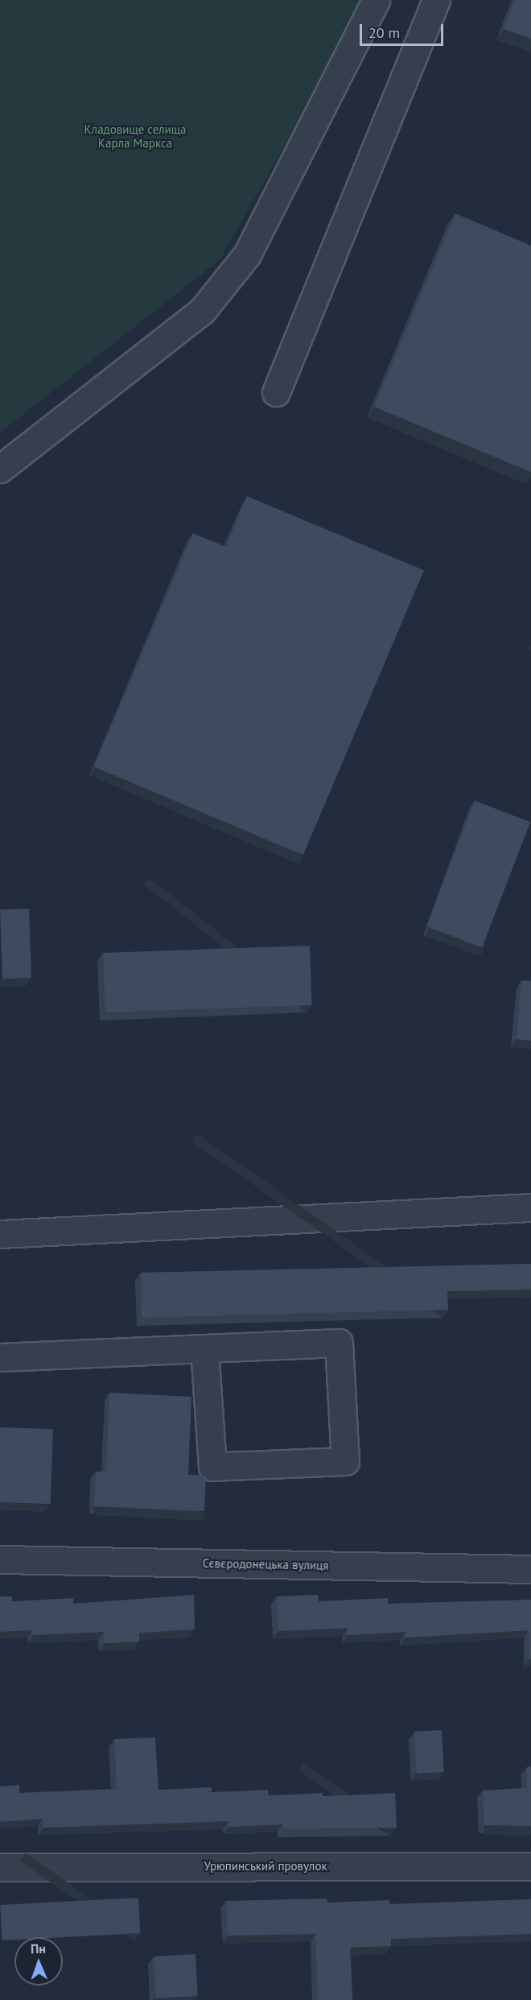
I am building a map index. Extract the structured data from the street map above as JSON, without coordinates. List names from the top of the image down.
{
  "streets": {
    "street": ["Сєвєродонецька вулиця", "Урюпинський провулок"]
  },
  "parks": ["Кладовище селища Карла Маркса"],
  "scale_bar": "20 m",
  "north": "top"
}
